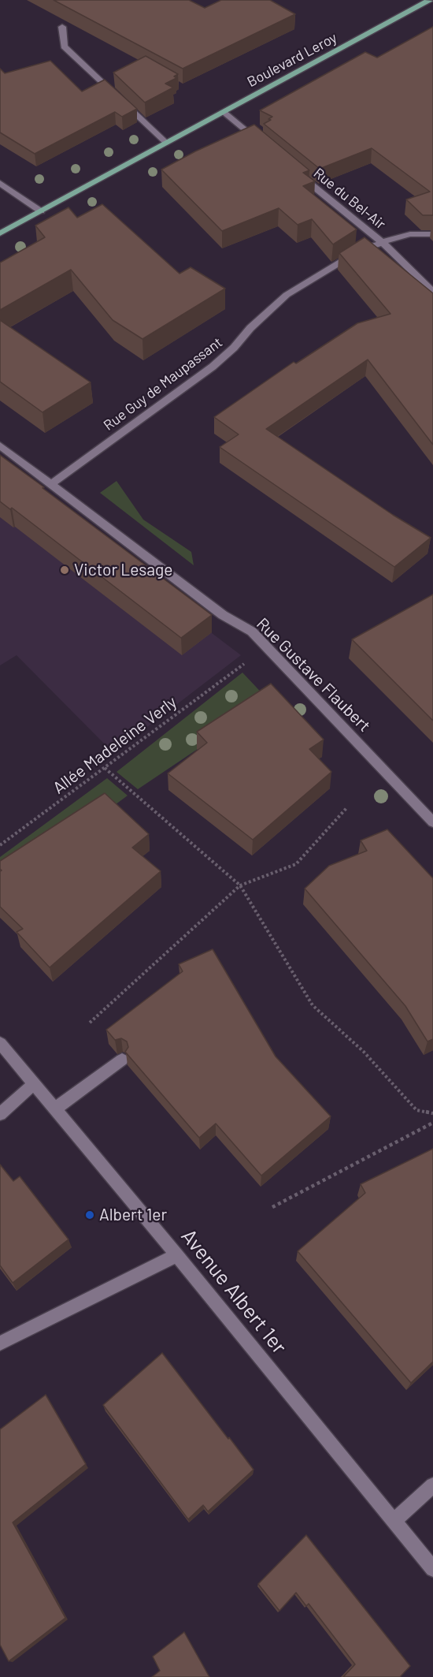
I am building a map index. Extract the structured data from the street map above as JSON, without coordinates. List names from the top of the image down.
{
  "streets": {
    "main road": ["Boulevard Leroy"],
    "street": [
      "Rue du Bel-Air",
      "Rue Guy de Maupassant",
      "Rue Gustave Flaubert",
      "Avenue Albert 1er"
    ],
    "path": ["Allée Madeleine Verly"]
  },
  "crossings": [
    ["Rue du Bel-Air", "Rue Guy de Maupassant"],
    ["Rue Guy de Maupassant", "Rue Gustave Flaubert"]
  ],
  "places": ["Victor Lesage", "Albert 1er"]
}
